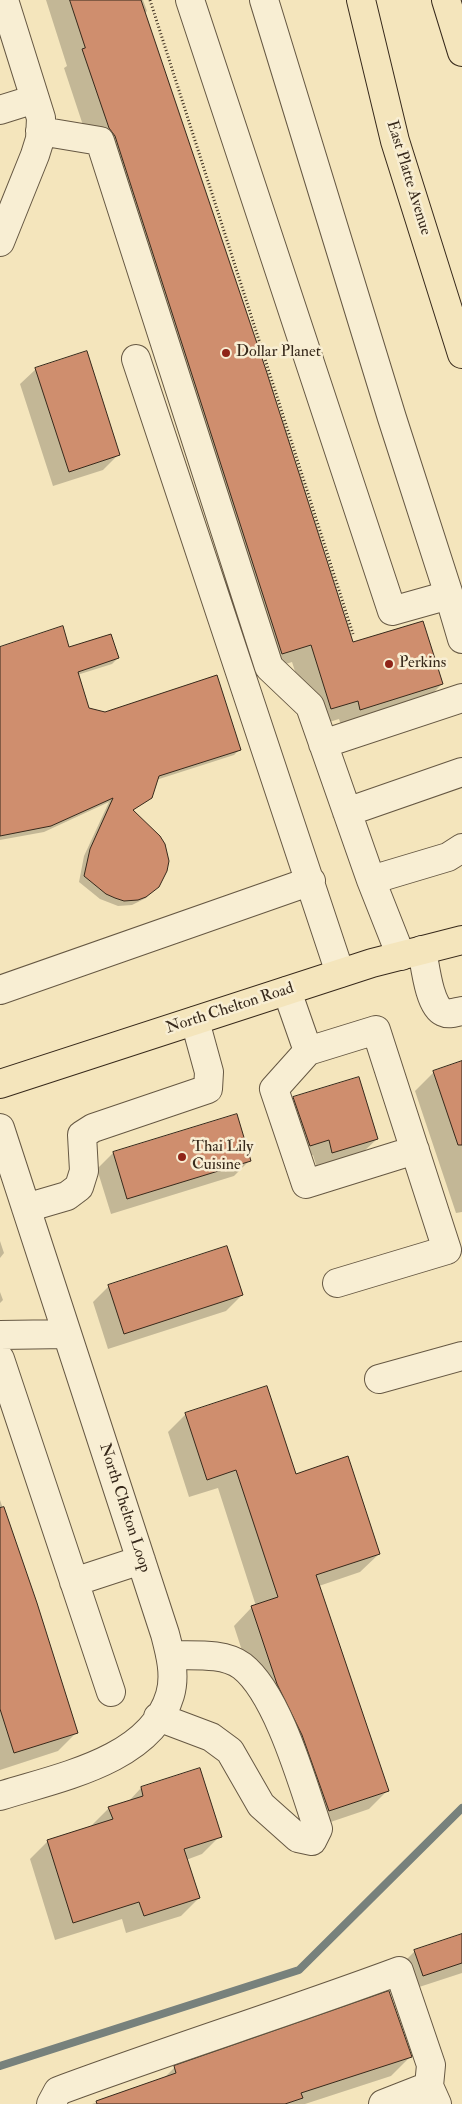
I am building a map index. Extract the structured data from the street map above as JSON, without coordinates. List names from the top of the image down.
{
  "streets": {
    "main road": ["East Platte Avenue", "North Chelton Road"],
    "street": ["North Chelton Loop"]
  },
  "places": ["Dollar Planet", "Perkins", "Thai Lily Cuisine"]
}
